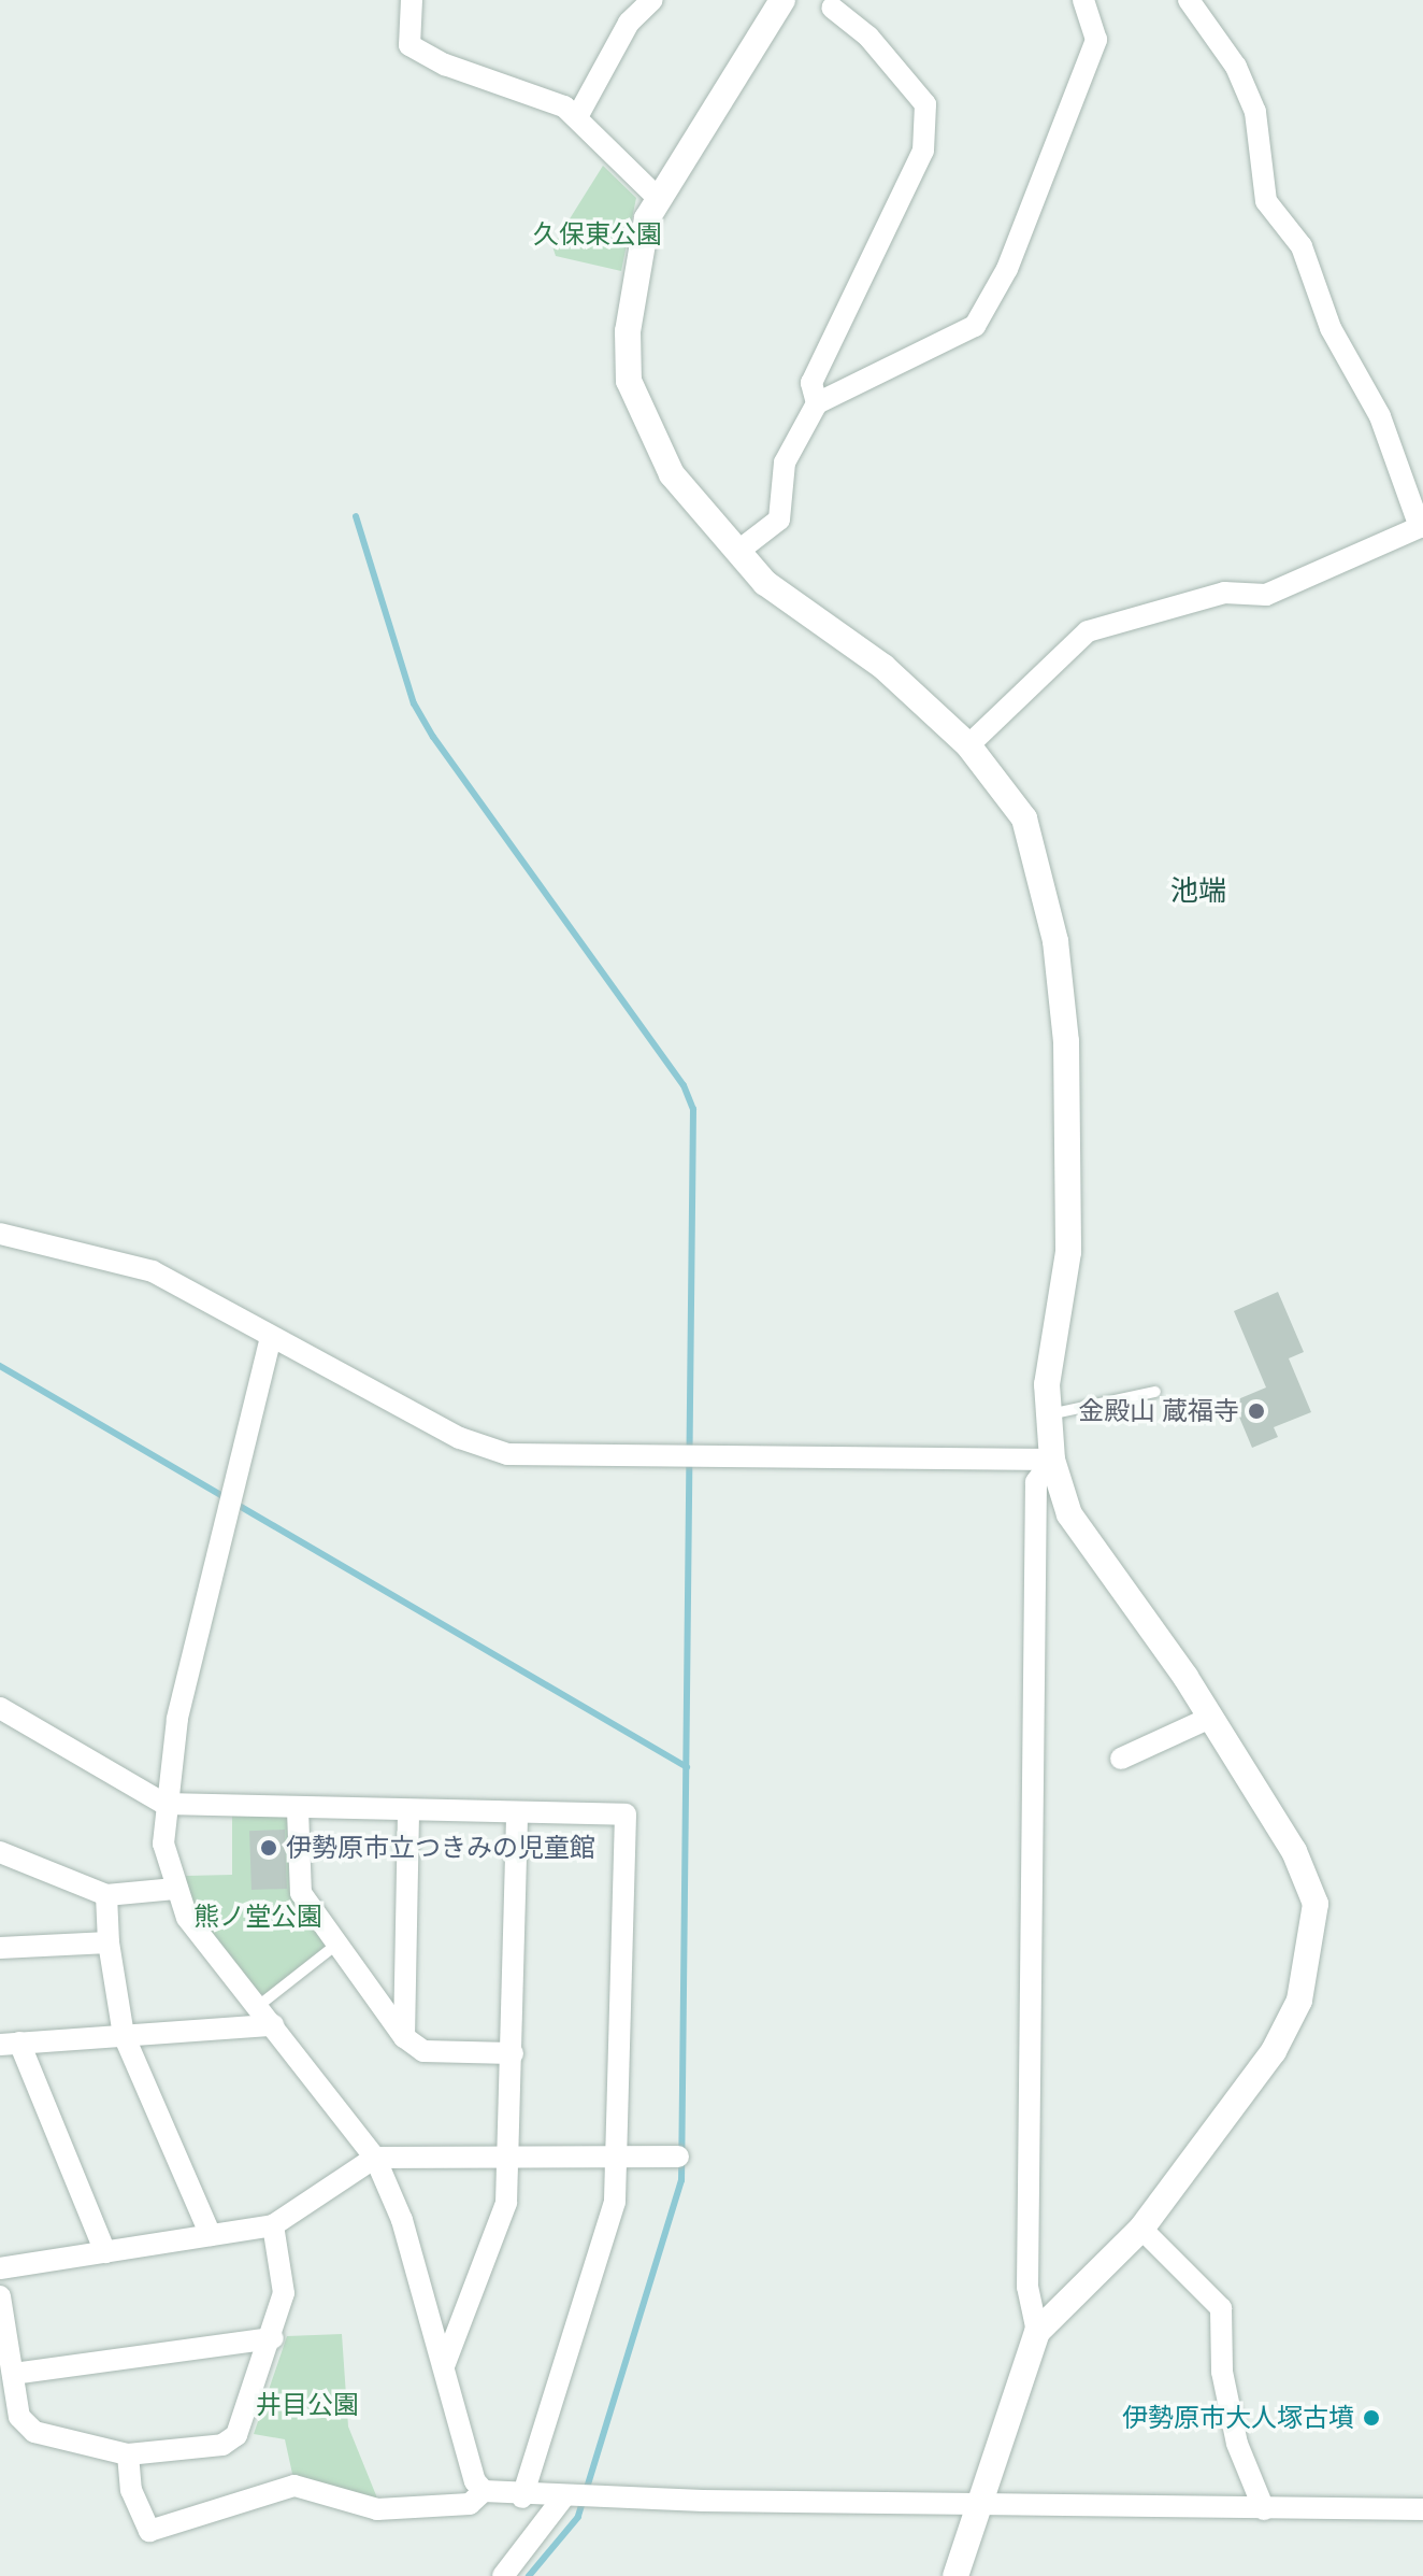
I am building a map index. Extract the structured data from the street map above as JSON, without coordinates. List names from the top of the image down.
{
  "districts": ["池端"],
  "parks": ["久保東公園", "熊ノ堂公園", "井目公園"],
  "places": ["金殿山 蔵福寺", "伊勢原市立つきみの児童館", "伊勢原市大人塚古墳"]
}
